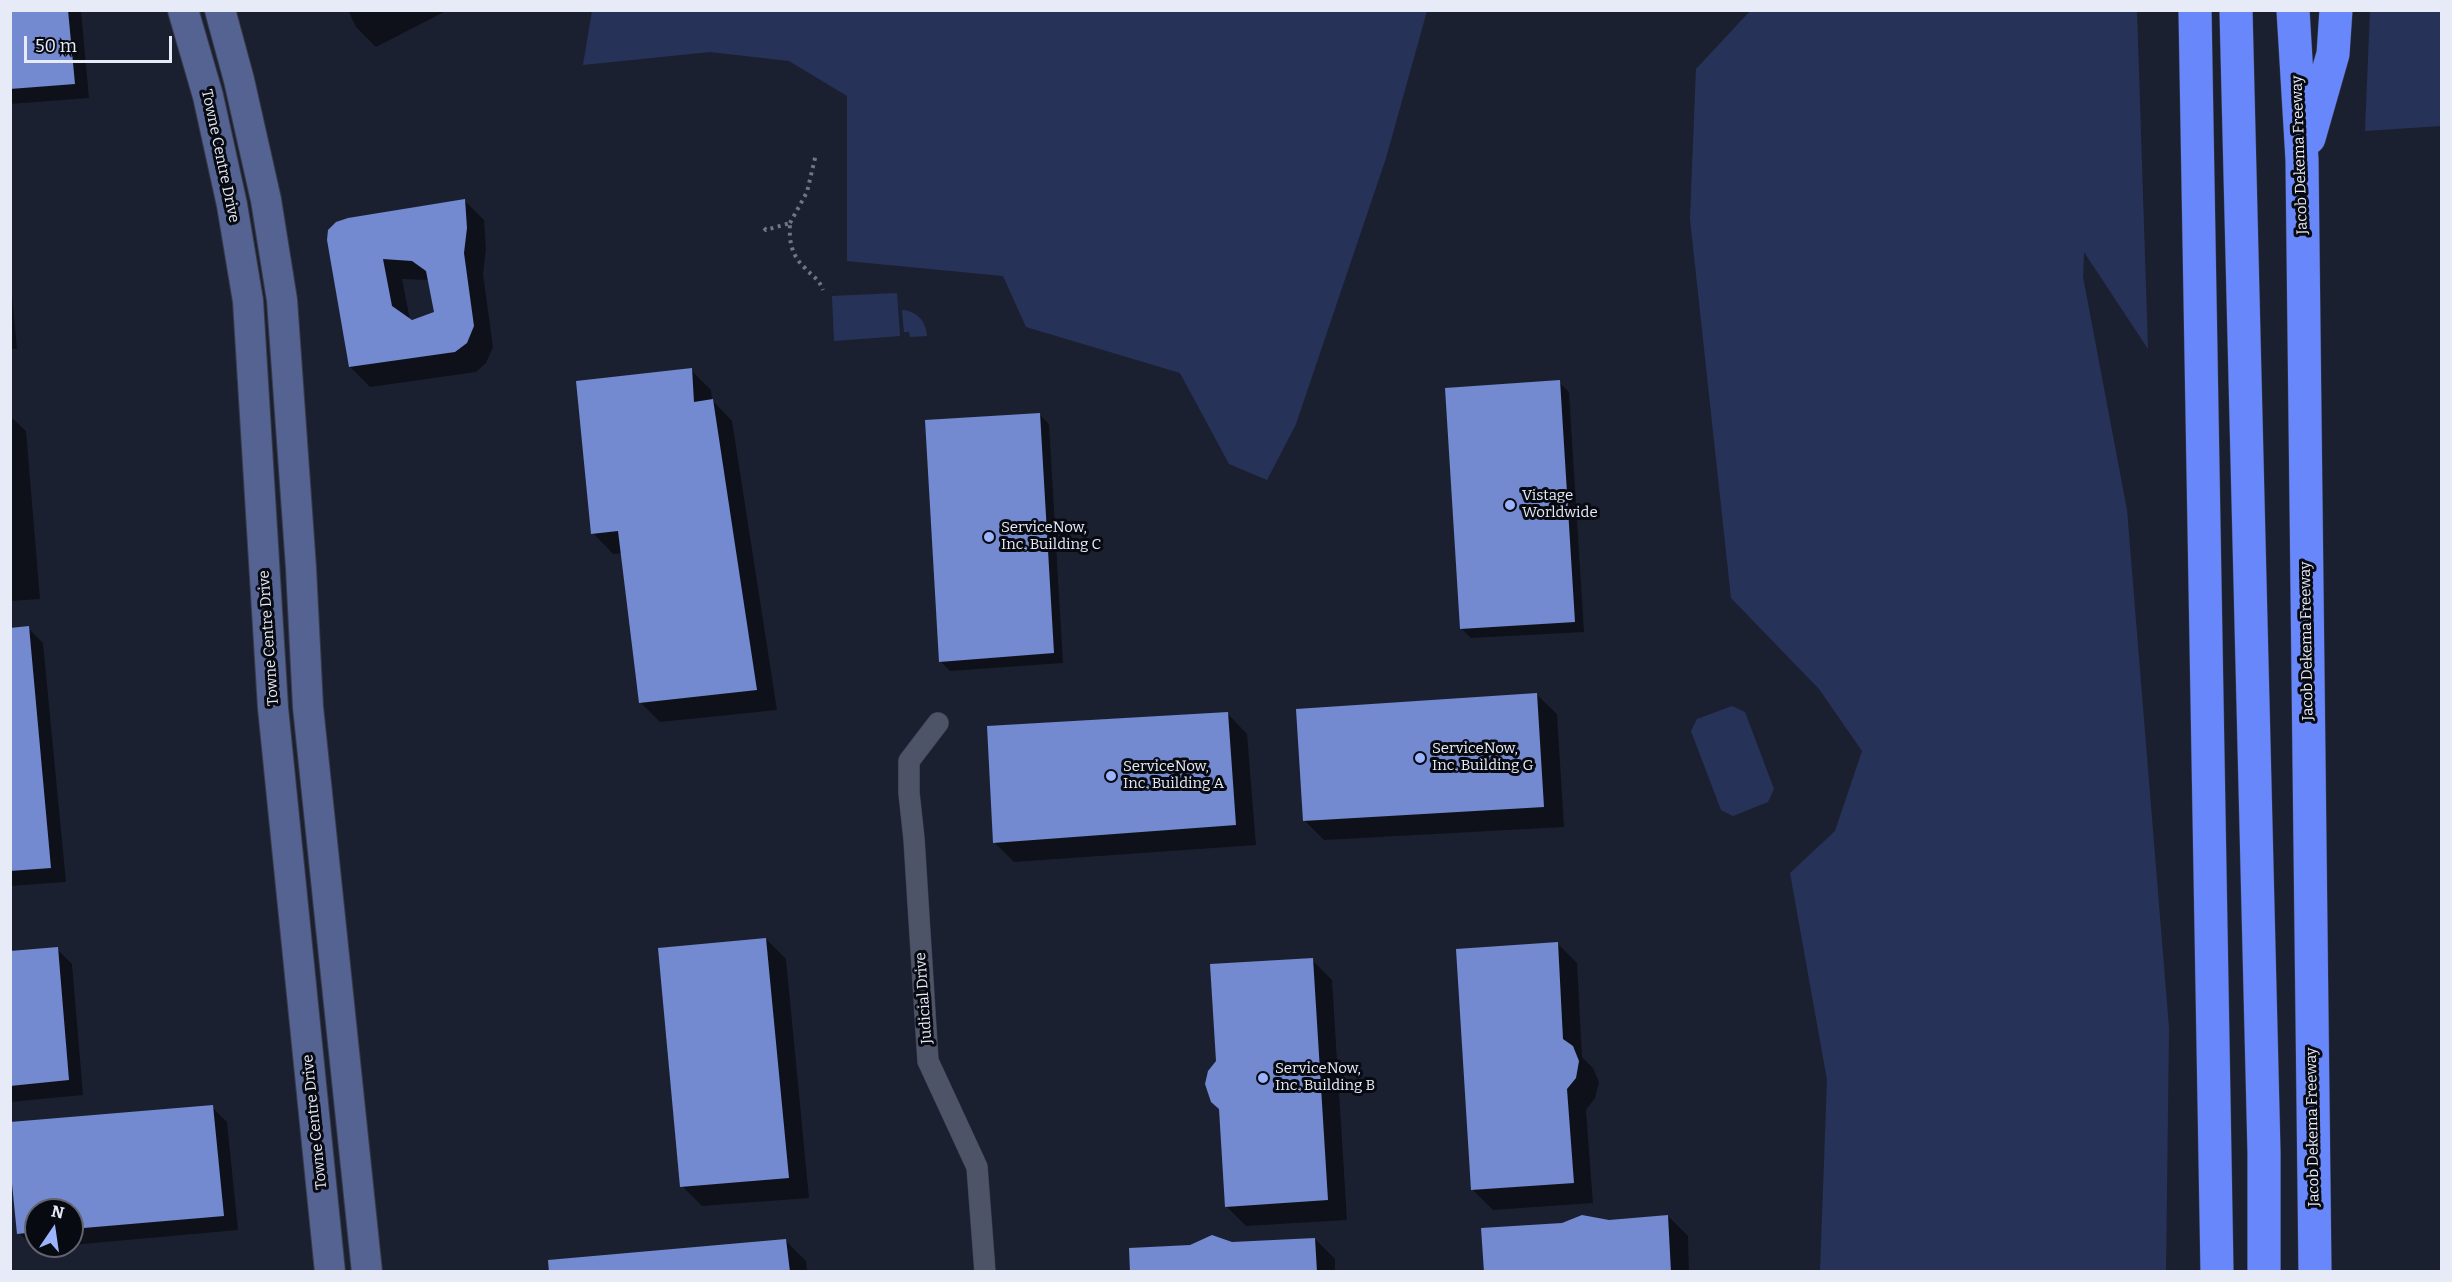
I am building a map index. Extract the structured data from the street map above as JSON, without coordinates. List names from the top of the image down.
{
  "streets": {
    "highway": ["Jacob Dekema Freeway"],
    "street": ["Towne Centre Drive", "Judicial Drive"]
  },
  "places": [
    "Vistage Worldwide",
    "ServiceNow, Inc. Building C",
    "ServiceNow, Inc. Building G",
    "ServiceNow, Inc. Building A",
    "ServiceNow, Inc. Building B"
  ],
  "scale_bar": "50 m",
  "north": "top"
}
